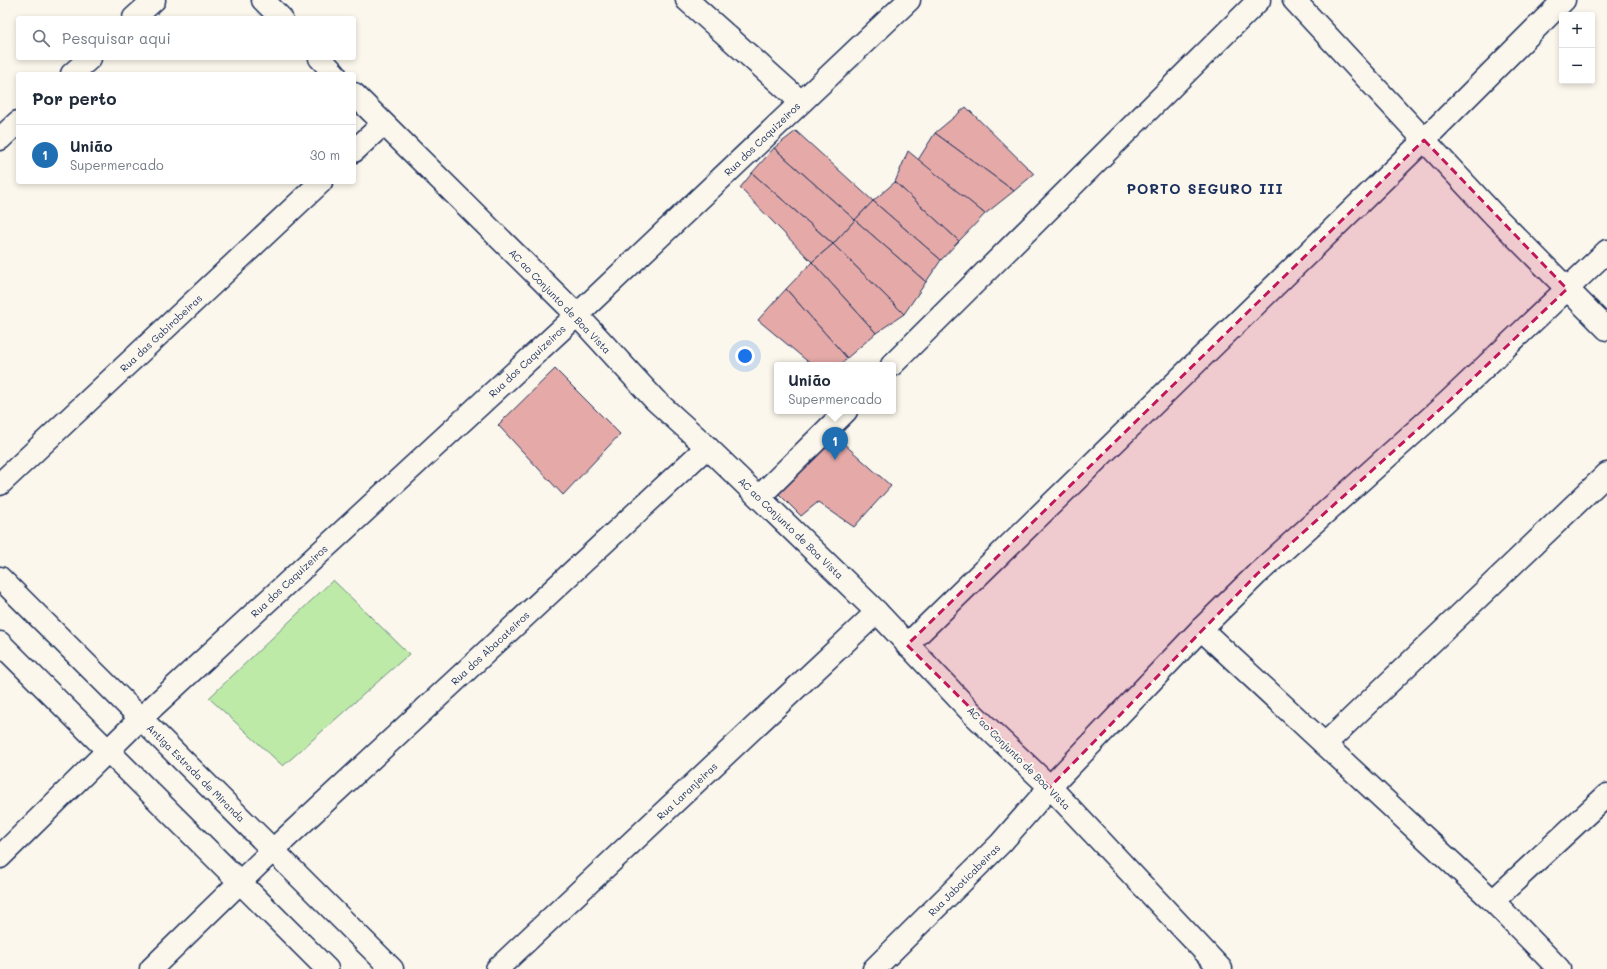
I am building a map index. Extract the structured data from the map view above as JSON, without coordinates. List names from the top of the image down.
{
  "streets": {
    "street": [
      "Rua dos Caquizeiros",
      "AC ao Conjunto de Boa Vista",
      "Rua das Gabirobeiras",
      "Rua dos Abacateiros",
      "Antiga Estrada de Miranda",
      "Rua Laranjeiras",
      "Rua Jaboticabeiras"
    ]
  },
  "crossings": [
    ["Rua dos Caquizeiros", "AC ao Conjunto de Boa Vista"],
    ["Rua dos Caquizeiros", "Antiga Estrada de Miranda"],
    ["AC ao Conjunto de Boa Vista", "Rua dos Abacateiros"],
    ["AC ao Conjunto de Boa Vista", "Rua Laranjeiras"],
    ["AC ao Conjunto de Boa Vista", "Rua Jaboticabeiras"],
    ["Rua dos Abacateiros", "Antiga Estrada de Miranda"]
  ],
  "districts": ["PORTO SEGURO III"],
  "page": {
    "map_buttons": ["+", "−"],
    "search": "Pesquisar aqui",
    "heading": "Por perto",
    "list": [
      {
        "mark": "1",
        "name": "União",
        "note": "Supermercado",
        "value": "30 m"
      }
    ],
    "popup": ["União", "Supermercado"],
    "pins": "1"
  }
}
